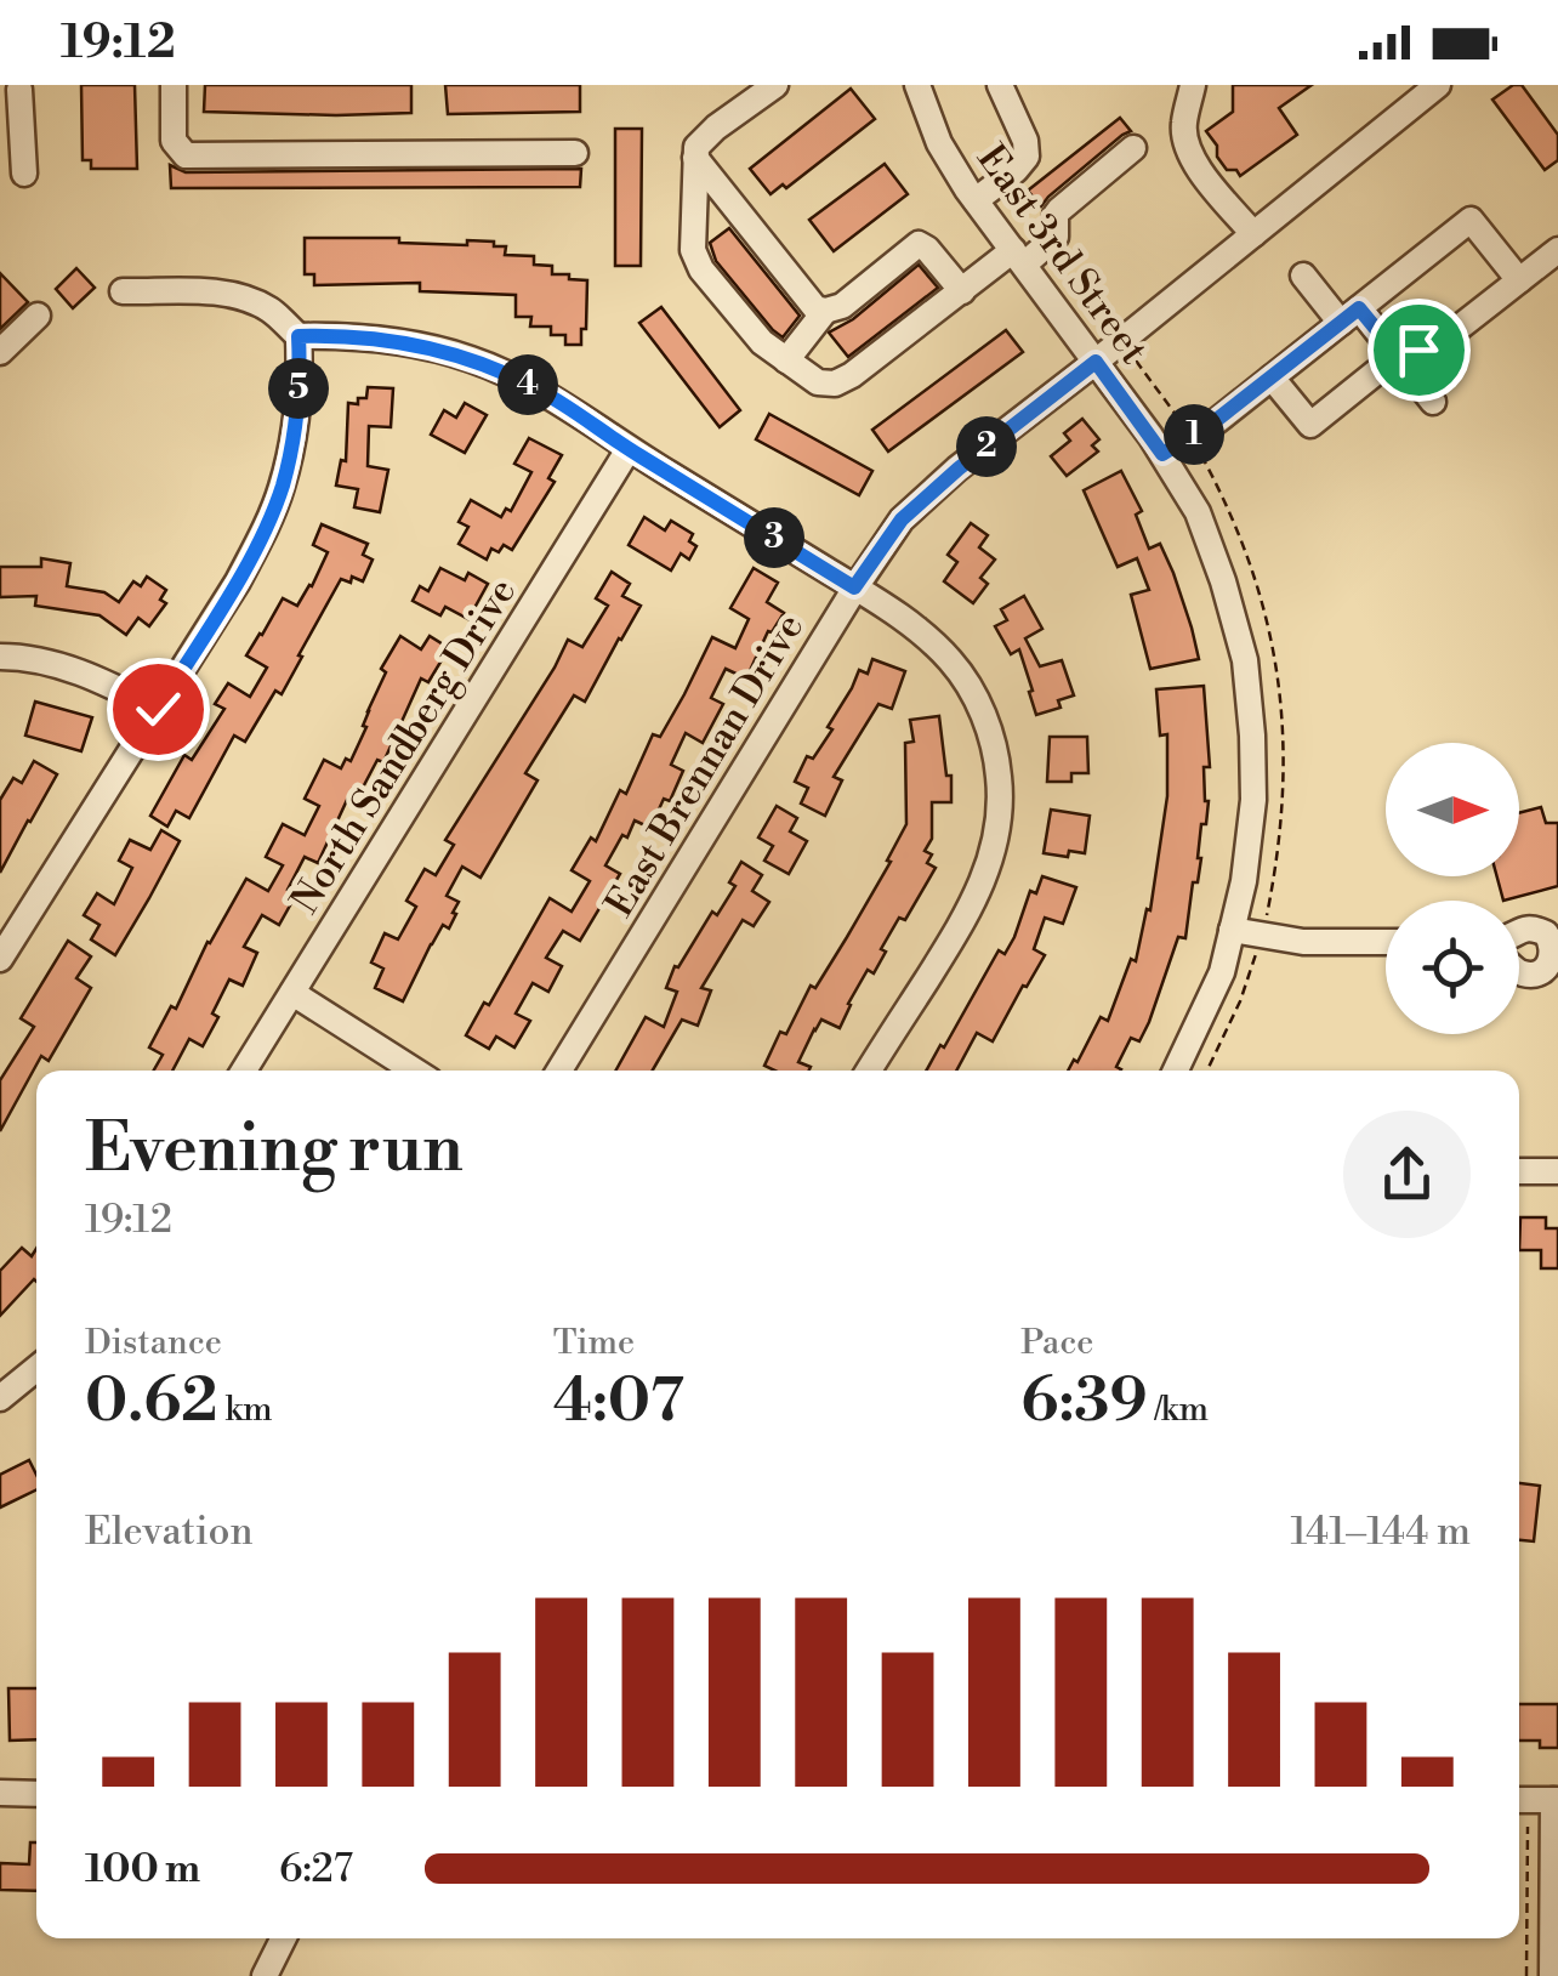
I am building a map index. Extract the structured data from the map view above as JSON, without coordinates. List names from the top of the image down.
{
  "streets": {
    "street": ["East 3rd Street", "North Sandberg Drive", "East Brennan Drive"]
  },
  "crossings": [
    ["East 3rd Street", "East Brennan Drive"]
  ],
  "north": "right",
  "page": {
    "status": "19:12",
    "pins": [
      "4",
      "5",
      "1",
      "2",
      "3"
    ],
    "heading": ["Evening run", "19:12"],
    "stats": [
      ["Distance", "0.62 km"],
      ["Time", "4:07"],
      ["Pace", "6:39 /km"]
    ],
    "chart": ["Elevation", "141–144 m"],
    "list": [
      {
        "name": "100 m",
        "note": "6:27"
      }
    ]
  }
}
